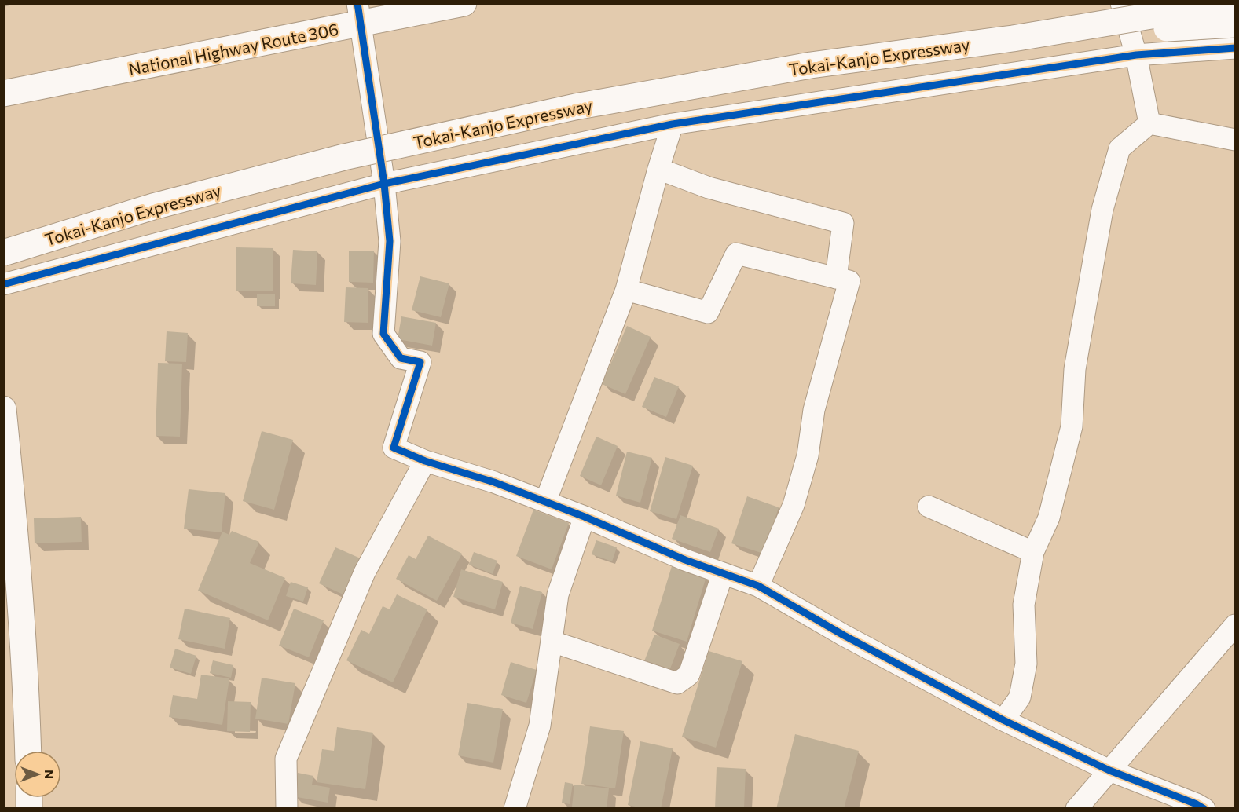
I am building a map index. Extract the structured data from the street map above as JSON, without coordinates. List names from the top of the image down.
{
  "streets": {
    "main road": ["National Highway Route 306", "Tokai-Kanjo Expressway"]
  },
  "north": "right"
}
